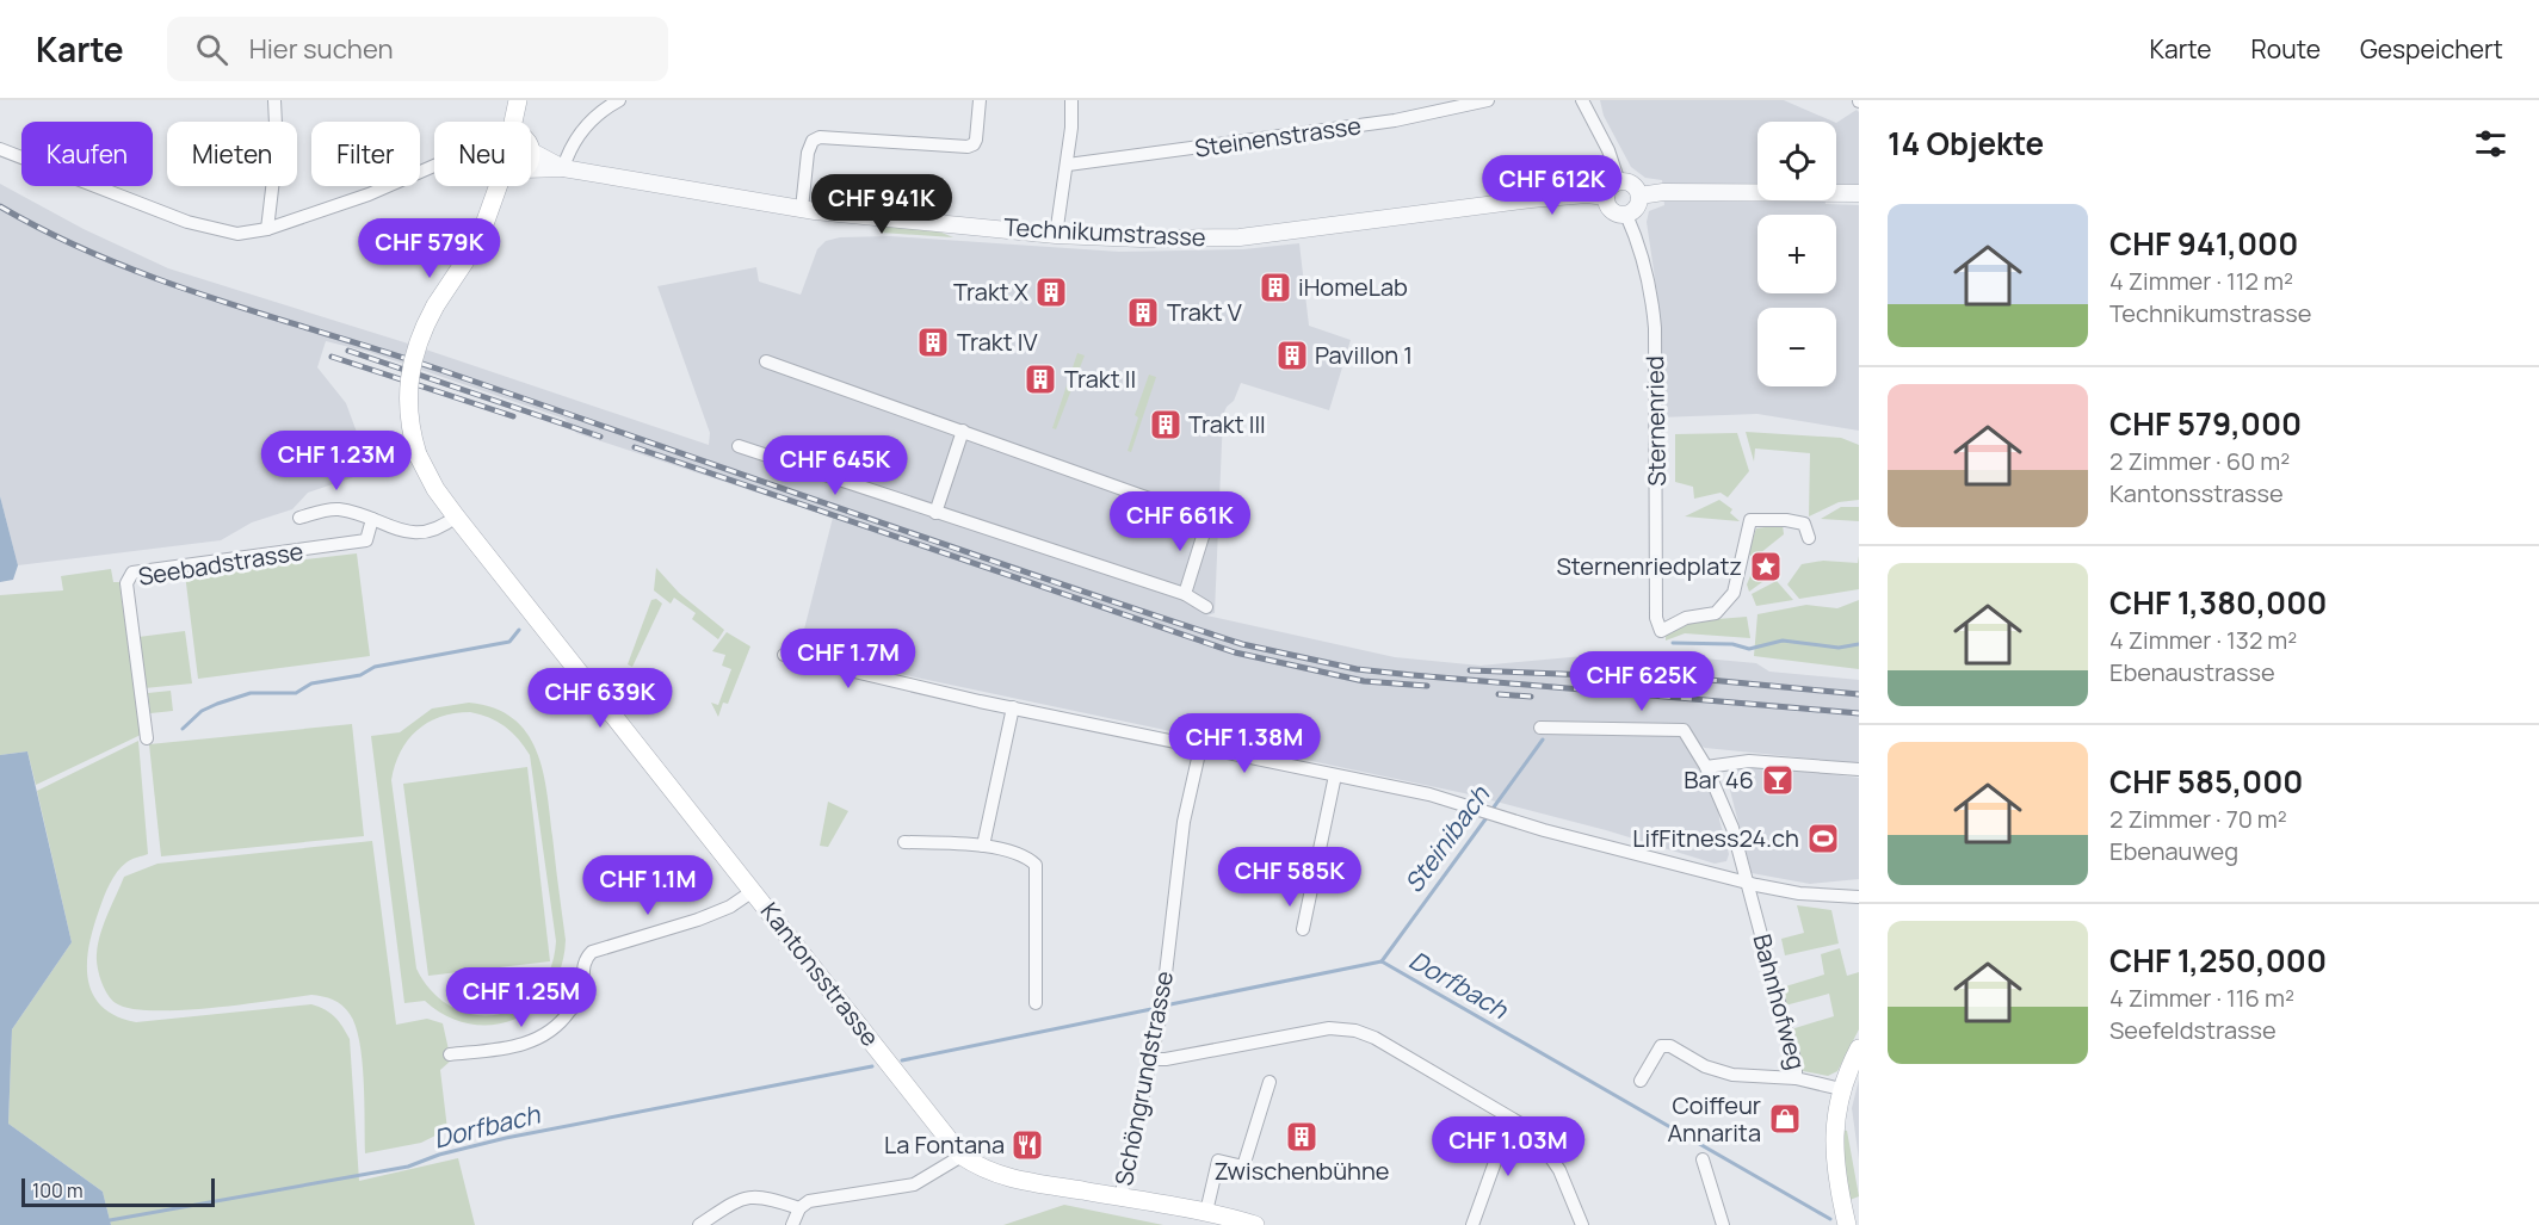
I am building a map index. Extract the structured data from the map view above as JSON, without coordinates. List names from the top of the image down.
{
  "streets": {
    "main road": ["Kantonsstrasse"],
    "street": [
      "Steinenstrasse",
      "Technikumstrasse",
      "Sternenried",
      "Seebadstrasse",
      "Bahnhofweg",
      "Schöngrundstrasse"
    ]
  },
  "crossings": [
    ["Technikumstrasse", "Sternenried"],
    ["Seebadstrasse", "Kantonsstrasse"],
    ["Kantonsstrasse", "Schöngrundstrasse"]
  ],
  "water": ["Steinibach", "Dorfbach"],
  "places": {
    "building": [
      "iHomeLab",
      "Trakt X",
      "Trakt V",
      "Trakt IV",
      "Pavillon 1",
      "Trakt II",
      "Trakt III",
      "Zwischenbühne"
    ],
    "place": ["Sternenriedplatz"],
    "bar": ["Bar 46"],
    "sports": ["LifFitness24.ch"],
    "shop": ["Coiffeur Annarita"],
    "restaurant": ["La Fontana"]
  },
  "scale_bar": "100 m",
  "page": {
    "header": "Karte",
    "search": "Hier suchen",
    "nav": ["Karte", "Route", "Gespeichert"],
    "heading": "14 Objekte",
    "map_buttons": ["+", "−"],
    "chip": [
      "Kaufen",
      "Mieten",
      "Filter",
      "Neu"
    ],
    "price": [
      "CHF 612K",
      "CHF 941K",
      "CHF 579K",
      "CHF 1.23M",
      "CHF 645K",
      "CHF 661K",
      "CHF 1.7M",
      "CHF 625K",
      "CHF 639K",
      "CHF 1.38M",
      "CHF 585K",
      "CHF 1.1M",
      "CHF 1.25M",
      "CHF 1.03M"
    ],
    "list": [
      {
        "name": "CHF 941,000",
        "note": "4 Zimmer · 112 m² · Technikumstrasse"
      },
      {
        "name": "CHF 579,000",
        "note": "2 Zimmer · 60 m² · Kantonsstrasse"
      },
      {
        "name": "CHF 1,380,000",
        "note": "4 Zimmer · 132 m² · Ebenaustrasse"
      },
      {
        "name": "CHF 585,000",
        "note": "2 Zimmer · 70 m² · Ebenauweg"
      },
      {
        "name": "CHF 1,250,000",
        "note": "4 Zimmer · 116 m² · Seefeldstrasse"
      }
    ],
    "scale": "100 m"
  }
}
